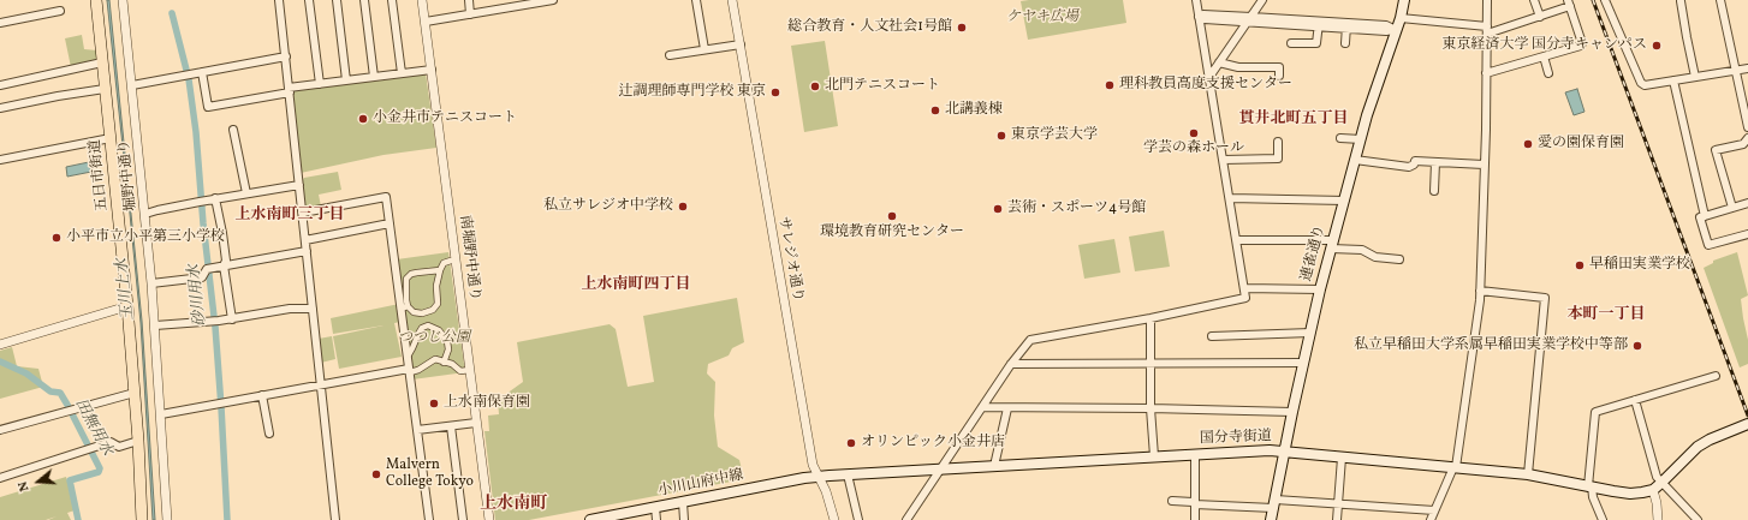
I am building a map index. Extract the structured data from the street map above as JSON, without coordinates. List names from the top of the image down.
{
  "streets": {
    "main road": [
      "五日市街道",
      "連雀通り",
      "国分寺街道",
      "小川山府中線"
    ],
    "street": ["堀野中通り", "南堀野中通り", "サレジオ通り"]
  },
  "crossings": [
    ["連雀通り", "国分寺街道"],
    ["サレジオ通り", "国分寺街道"],
    ["サレジオ通り", "小川山府中線"],
    ["国分寺街道", "小川山府中線"]
  ],
  "districts": [
    "貫井北町五丁目",
    "上水南町三丁目",
    "上水南町四丁目",
    "本町一丁目",
    "上水南町"
  ],
  "water": ["玉川上水", "砂川用水", "田無用水"],
  "parks": ["ケヤキ広場", "つつじ公園"],
  "places": [
    "総合教育・人文社会1号館",
    "東京経済大学 国分寺キャンパス",
    "理科教員高度支援センター",
    "北門テニスコート",
    "辻調理師専門学校 東京",
    "北講義棟",
    "小金井市テニスコート",
    "学芸の森ホール",
    "東京学芸大学",
    "愛の園保育園",
    "私立サレジオ中学校",
    "芸術・スポーツ4号館",
    "環境教育研究センター",
    "小平市立小平第三小学校",
    "早稲田実業学校",
    "私立早稲田大学系属早稲田実業学校中等部",
    "上水南保育園",
    "オリンピック小金井店",
    "Malvern College Tokyo"
  ],
  "north": "left"
}
